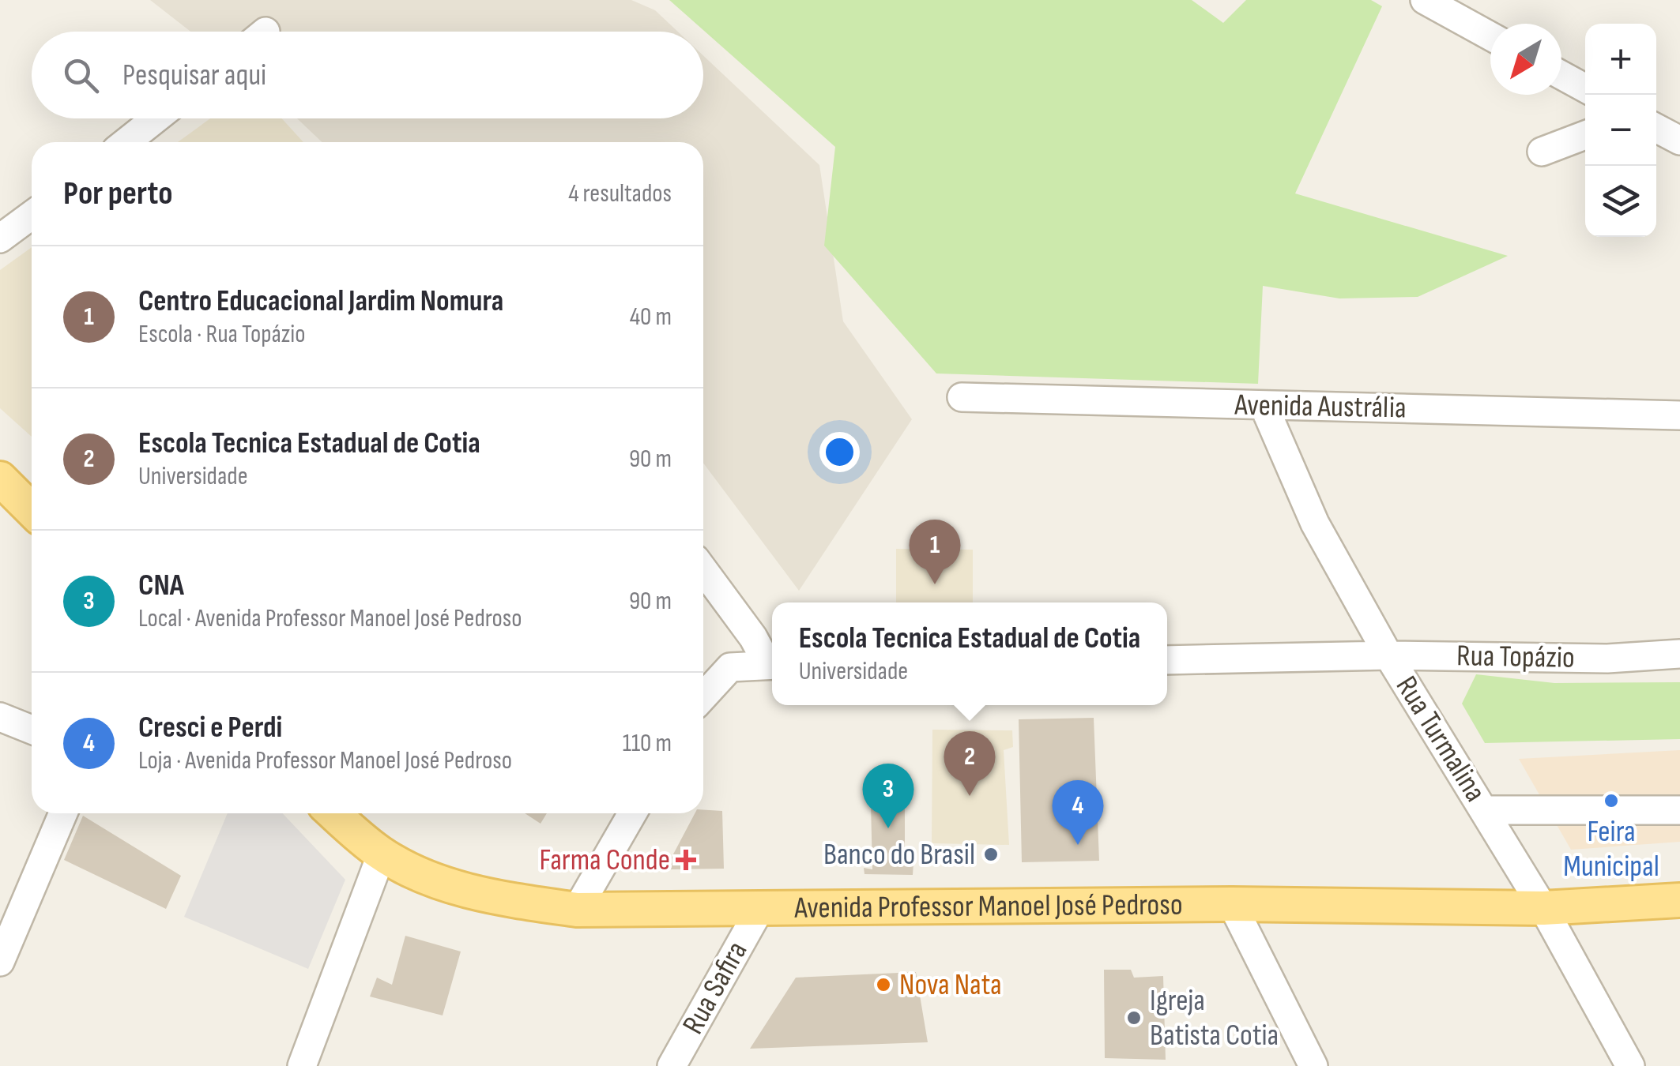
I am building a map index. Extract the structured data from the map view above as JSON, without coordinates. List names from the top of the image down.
{
  "streets": {
    "main road": ["Avenida Professor Manoel José Pedroso"],
    "street": [
      "Avenida Austrália",
      "Rua Topázio",
      "Rua Turmalina",
      "Rua Safira"
    ]
  },
  "crossings": [
    ["Avenida Austrália", "Rua Turmalina"],
    ["Rua Topázio", "Rua Turmalina"],
    ["Rua Turmalina", "Avenida Professor Manoel José Pedroso"],
    ["Avenida Professor Manoel José Pedroso", "Rua Safira"]
  ],
  "places": {
    "other": [
      "Feira Municipal",
      "Banco do Brasil",
      "Nova Nata",
      "Igreja Batista Cotia"
    ],
    "health": ["Farma Conde"]
  },
  "north": "bottom left",
  "page": {
    "map_buttons": ["+", "−"],
    "search": "Pesquisar aqui",
    "heading": ["Por perto", "4 resultados"],
    "list": [
      {
        "mark": "1",
        "name": "Centro Educacional Jardim Nomura",
        "note": "Escola · Rua Topázio",
        "value": "40 m"
      },
      {
        "mark": "2",
        "name": "Escola Tecnica Estadual de Cotia",
        "note": "Universidade",
        "value": "90 m"
      },
      {
        "mark": "3",
        "name": "CNA",
        "note": "Local · Avenida Professor Manoel José Pedroso",
        "value": "90 m"
      },
      {
        "mark": "4",
        "name": "Cresci e Perdi",
        "note": "Loja · Avenida Professor Manoel José Pedroso",
        "value": "110 m"
      }
    ],
    "pins": [
      "1",
      "2",
      "3",
      "4"
    ],
    "popup": ["Escola Tecnica Estadual de Cotia", "Universidade"]
  }
}
